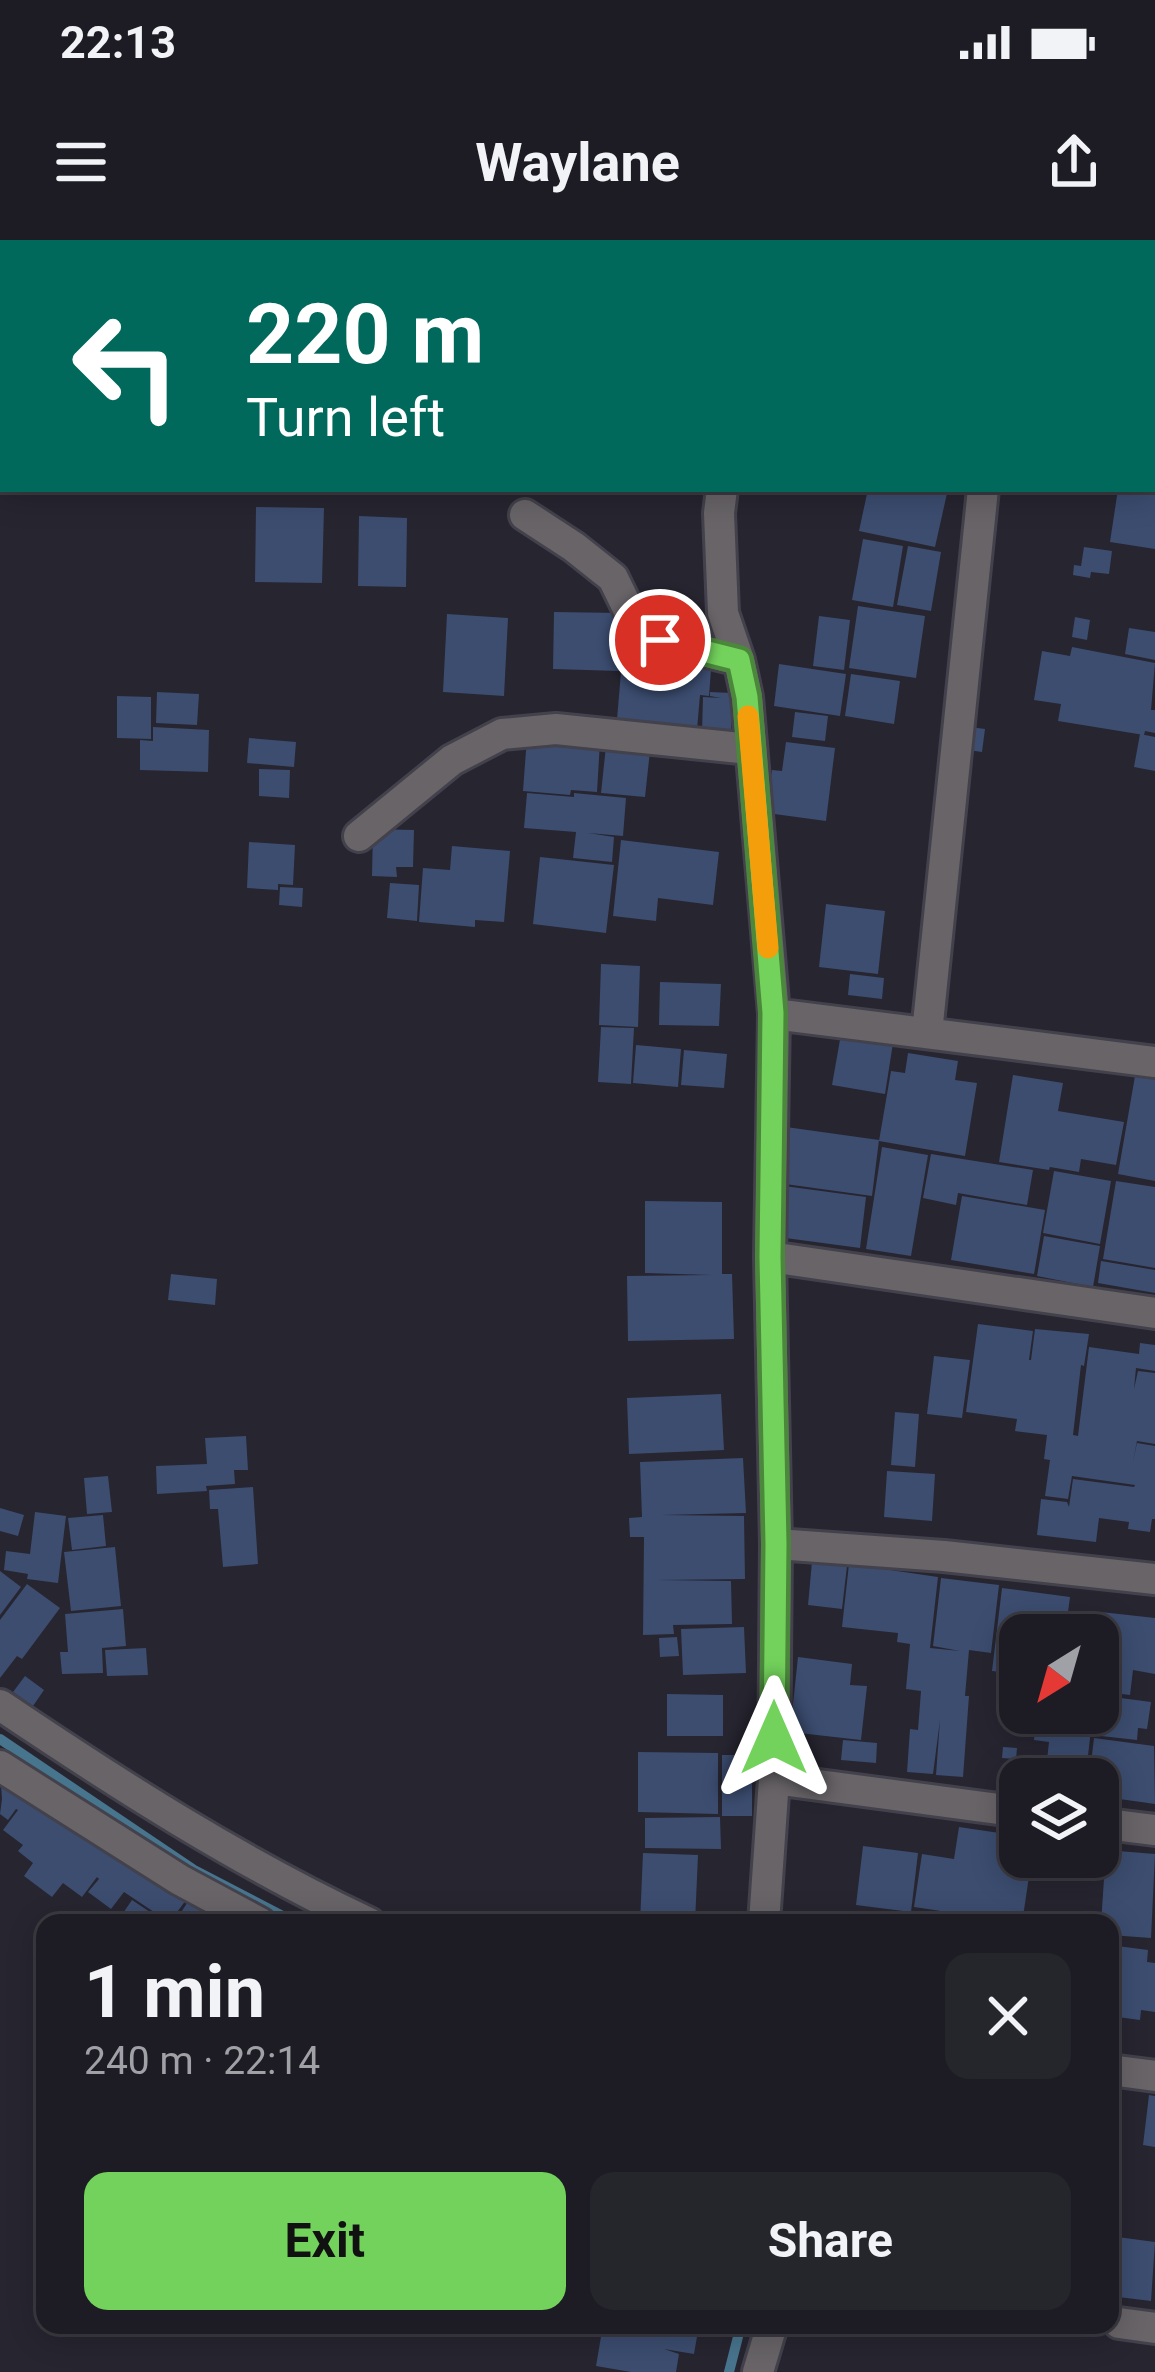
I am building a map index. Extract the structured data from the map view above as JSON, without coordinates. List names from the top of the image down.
{
  "north": "bottom left",
  "page": {
    "status": "22:13",
    "header": "Waylane",
    "turn": ["220 m", "Turn left"],
    "heading": ["1 min", "240 m · 22:14"],
    "buttons": ["Exit", "Share"]
  }
}
